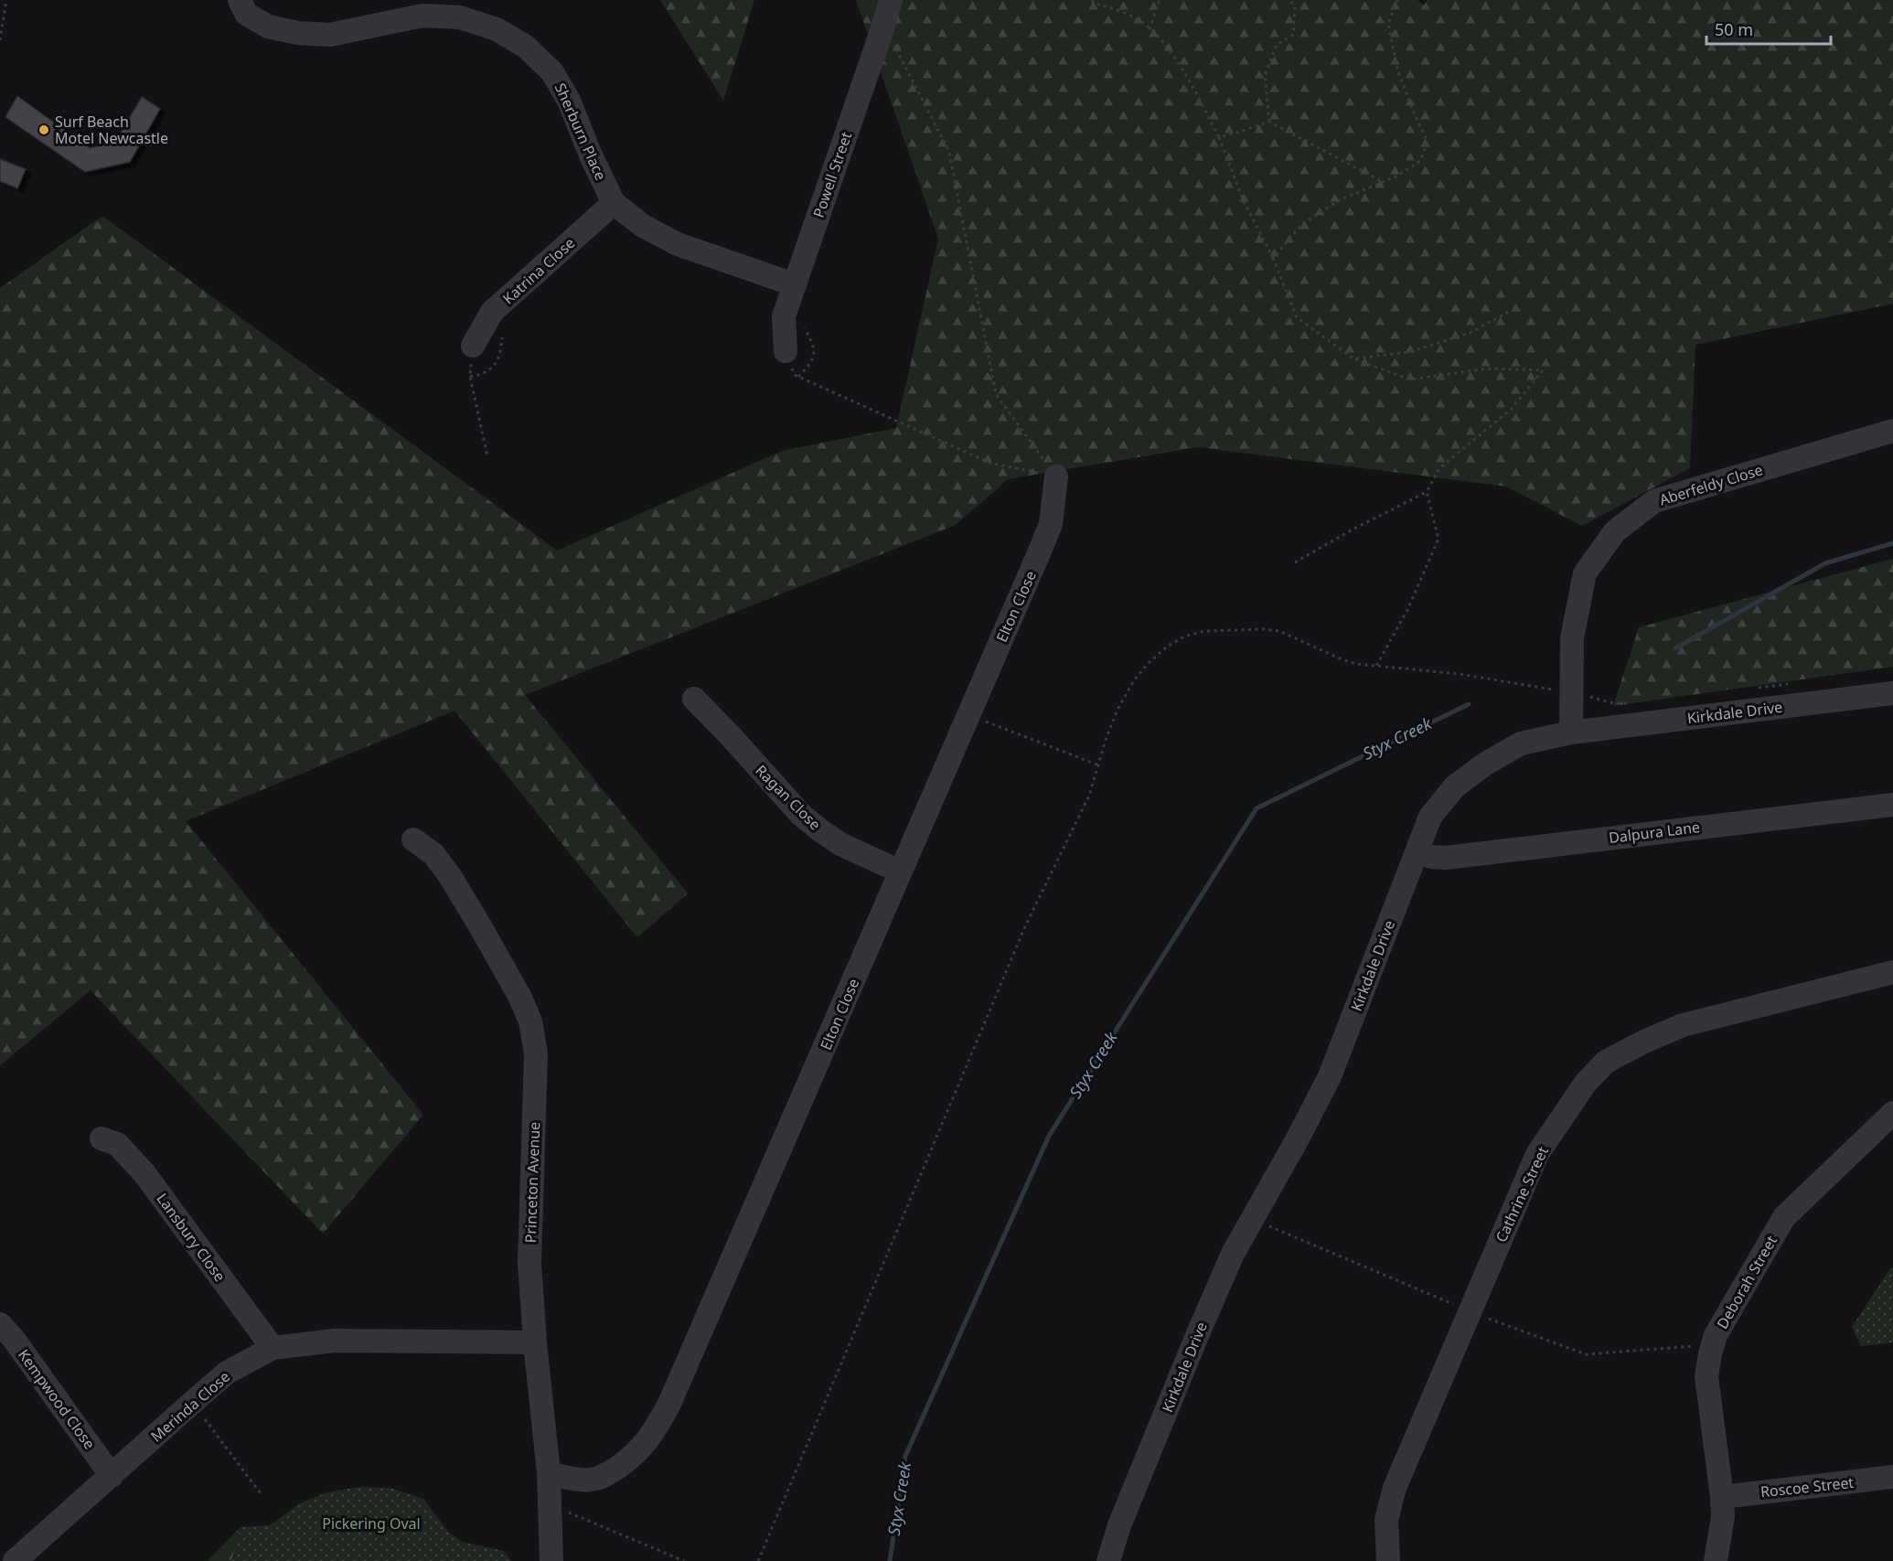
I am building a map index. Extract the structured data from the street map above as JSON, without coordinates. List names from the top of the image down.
{
  "streets": {
    "street": [
      "Sherburn Place",
      "Powell Street",
      "Katrina Close",
      "Aberfeldy Close",
      "Elton Close",
      "Kirkdale Drive",
      "Ragan Close",
      "Dalpura Lane",
      "Princeton Avenue",
      "Cathrine Street",
      "Lansbury Close",
      "Deborah Street",
      "Kempwood Close",
      "Merinda Close",
      "Roscoe Street"
    ]
  },
  "crossings": [
    ["Sherburn Place", "Powell Street"],
    ["Sherburn Place", "Katrina Close"],
    ["Aberfeldy Close", "Kirkdale Drive"],
    ["Elton Close", "Ragan Close"],
    ["Elton Close", "Princeton Avenue"],
    ["Kirkdale Drive", "Dalpura Lane"],
    ["Princeton Avenue", "Merinda Close"],
    ["Lansbury Close", "Merinda Close"],
    ["Deborah Street", "Roscoe Street"],
    ["Kempwood Close", "Merinda Close"]
  ],
  "water": ["Styx Creek"],
  "parks": ["Pickering Oval"],
  "places": ["Surf Beach Motel Newcastle"],
  "scale_bar": "50 m"
}
